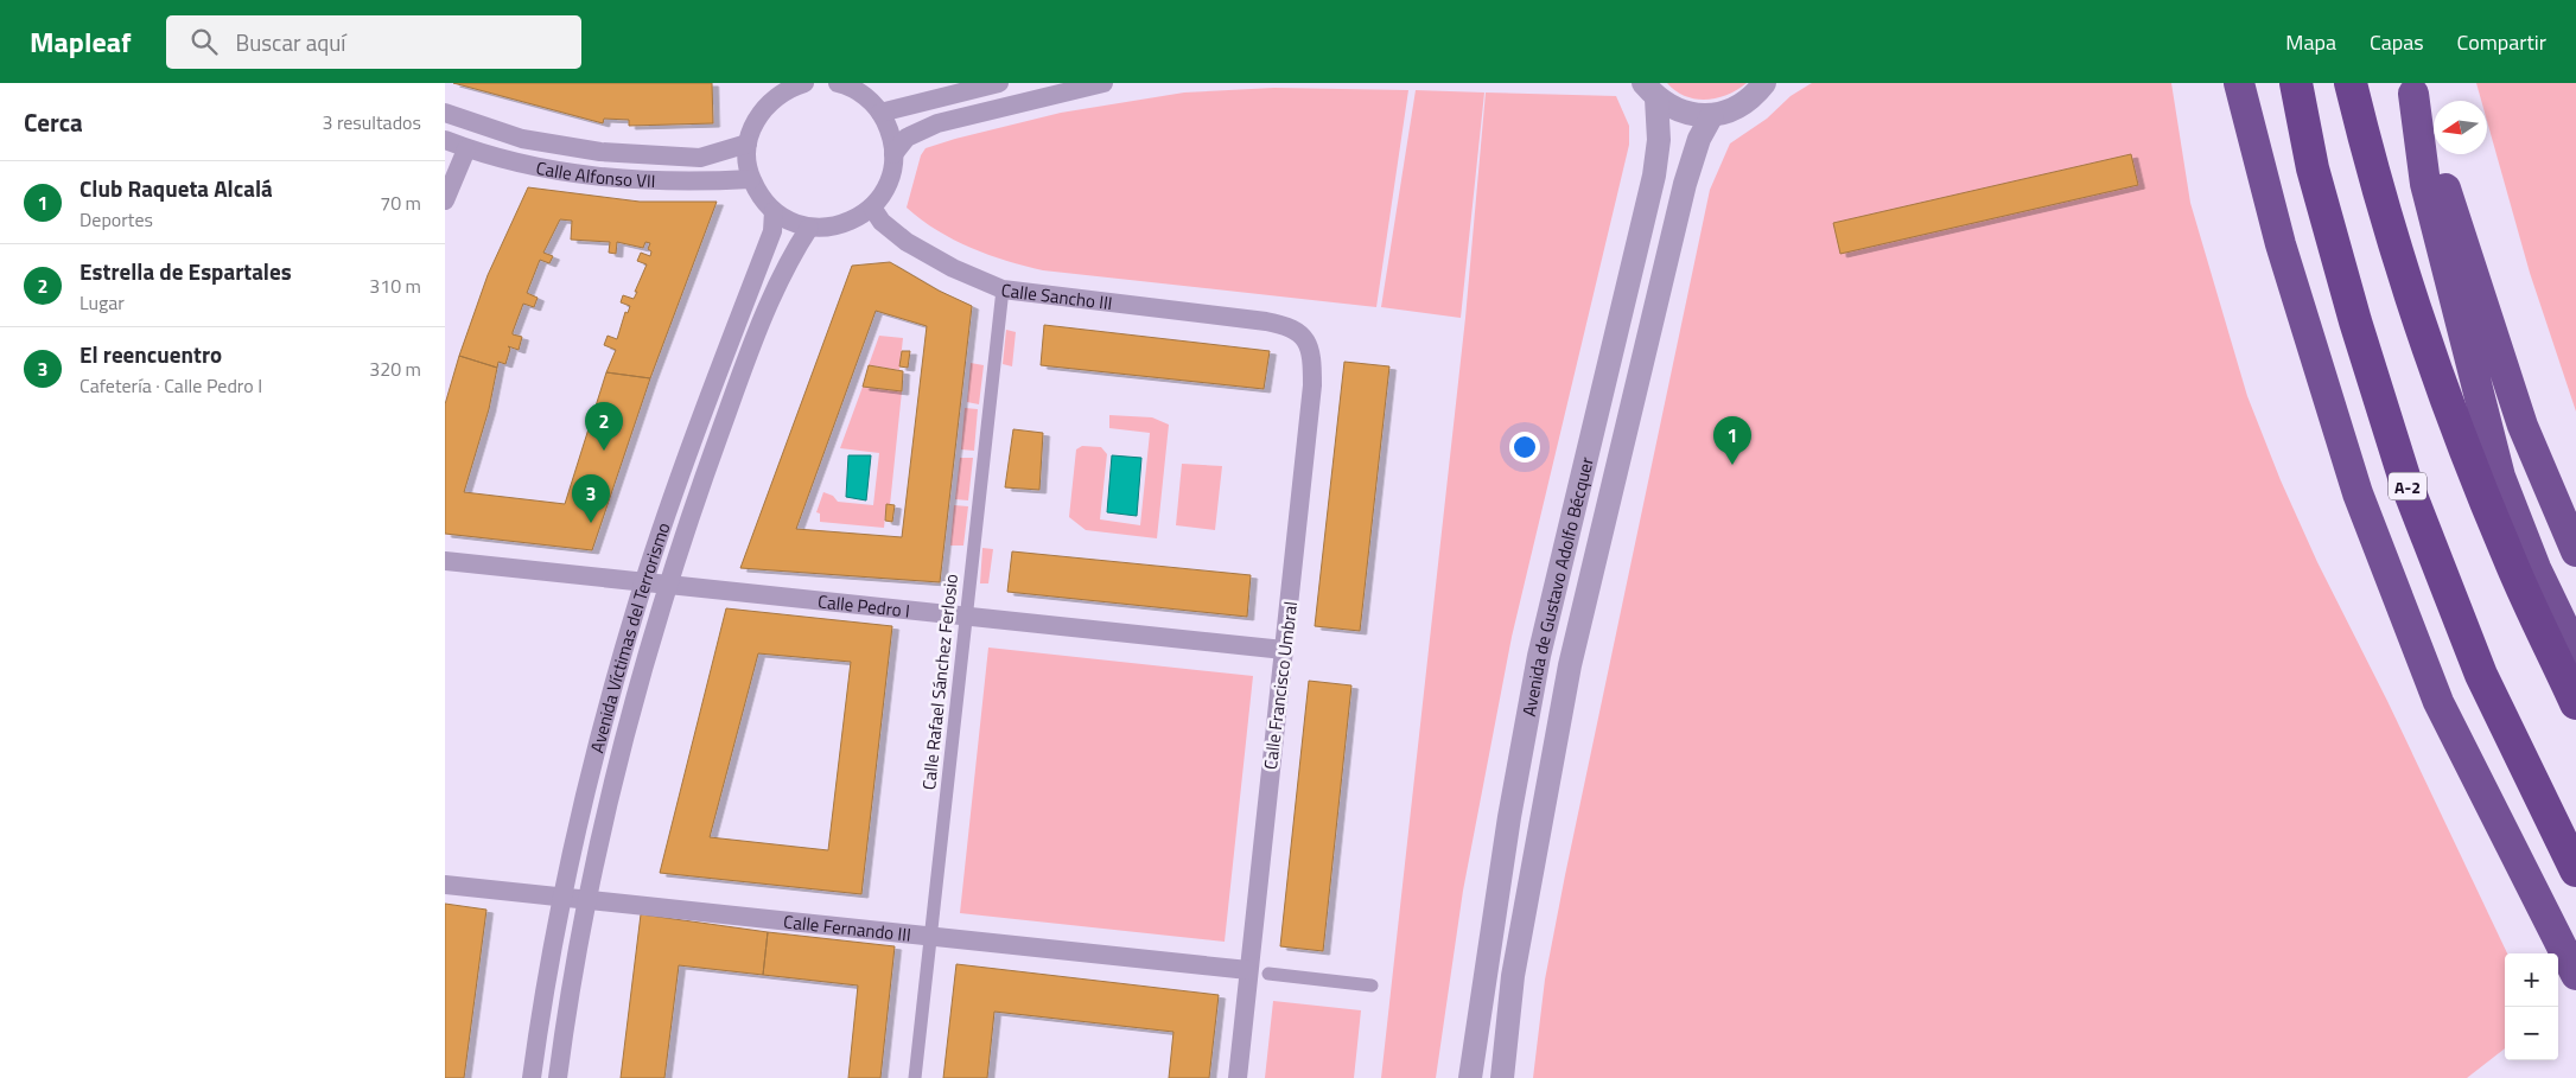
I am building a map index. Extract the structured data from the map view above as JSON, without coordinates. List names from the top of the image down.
{
  "streets": {
    "highway": ["A-2"],
    "street": [
      "Calle Alfonso VII",
      "Calle Sancho III",
      "Avenida de Gustavo Adolfo Bécquer",
      "Calle Pedro I",
      "Avenida Víctimas del Terrorismo",
      "Calle Rafael Sánchez Ferlosio",
      "Calle Francisco Umbral",
      "Calle Fernando III"
    ]
  },
  "crossings": [
    ["Calle Sancho III", "Calle Rafael Sánchez Ferlosio"],
    ["Calle Sancho III", "Calle Francisco Umbral"],
    ["Calle Pedro I", "Avenida Víctimas del Terrorismo"],
    ["Calle Pedro I", "Calle Rafael Sánchez Ferlosio"],
    ["Calle Pedro I", "Calle Francisco Umbral"],
    ["Avenida Víctimas del Terrorismo", "Calle Fernando III"],
    ["Calle Rafael Sánchez Ferlosio", "Calle Fernando III"],
    ["Calle Francisco Umbral", "Calle Fernando III"]
  ],
  "north": "left",
  "page": {
    "header": "Mapleaf",
    "search": "Buscar aquí",
    "nav": ["Mapa", "Capas", "Compartir"],
    "heading": ["Cerca", "3 resultados"],
    "list": [
      {
        "mark": "1",
        "name": "Club Raqueta Alcalá",
        "note": "Deportes",
        "value": "70 m"
      },
      {
        "mark": "2",
        "name": "Estrella de Espartales",
        "note": "Lugar",
        "value": "310 m"
      },
      {
        "mark": "3",
        "name": "El reencuentro",
        "note": "Cafetería · Calle Pedro I",
        "value": "320 m"
      }
    ],
    "pins": ["2", "1", "3"],
    "map_buttons": ["+", "−"]
  }
}
